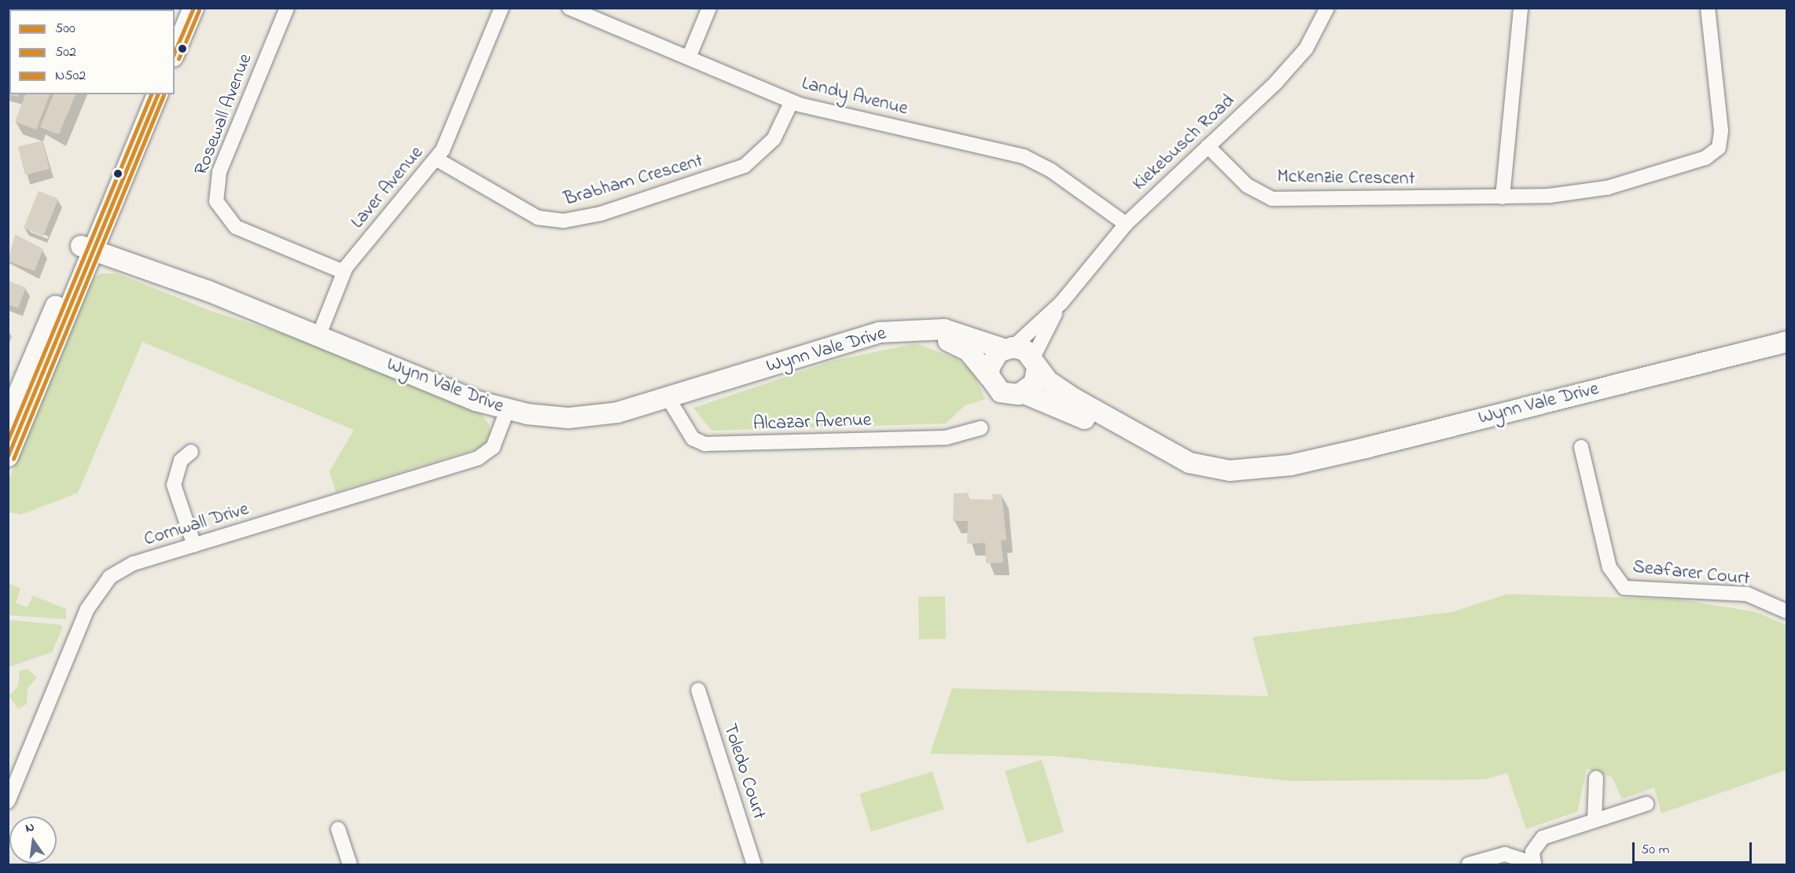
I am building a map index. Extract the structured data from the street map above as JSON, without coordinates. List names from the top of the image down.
{
  "streets": {
    "main road": ["Wynn Vale Drive"],
    "street": [
      "Landy Avenue",
      "Rosewall Avenue",
      "Kiekebusch Road",
      "McKenzie Crescent",
      "Brabham Crescent",
      "Laver Avenue",
      "Alcazar Avenue",
      "Cornwall Drive",
      "Seafarer Court",
      "Toledo Court"
    ]
  },
  "crossings": [
    ["Landy Avenue", "Kiekebusch Road"],
    ["Landy Avenue", "Brabham Crescent"],
    ["Rosewall Avenue", "Laver Avenue"],
    ["Kiekebusch Road", "McKenzie Crescent"],
    ["Kiekebusch Road", "Wynn Vale Drive"],
    ["Brabham Crescent", "Laver Avenue"],
    ["Laver Avenue", "Wynn Vale Drive"],
    ["Wynn Vale Drive", "Alcazar Avenue"],
    ["Wynn Vale Drive", "Cornwall Drive"]
  ],
  "lines": ["transit line 500", "transit line 502", "transit line N502"],
  "legend": ["500", "502", "N502"],
  "scale_bar": "50 m",
  "north": "top"
}
